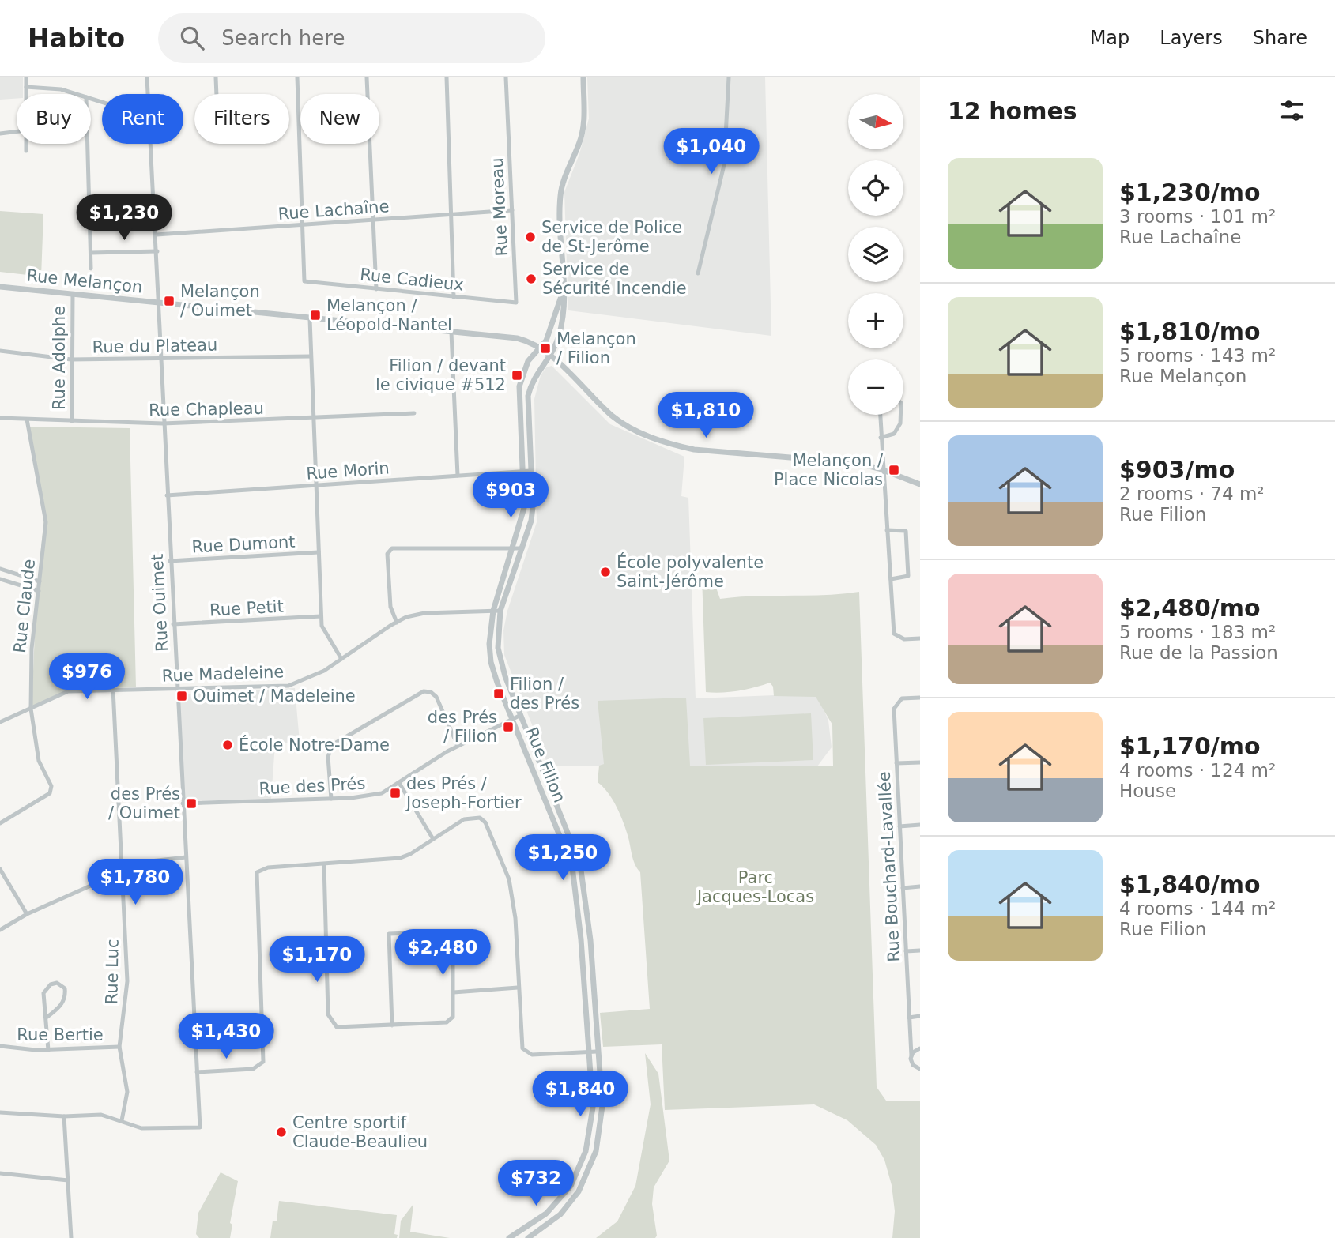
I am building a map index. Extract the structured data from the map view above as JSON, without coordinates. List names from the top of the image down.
{
  "streets": {
    "street": [
      "Rue Moreau",
      "Rue Lachaîne",
      "Rue Cadieux",
      "Rue Melançon",
      "Rue du Plateau",
      "Rue Adolphe",
      "Rue Chapleau",
      "Rue Morin",
      "Rue Dumont",
      "Rue Ouimet",
      "Rue Claude",
      "Rue Petit",
      "Rue Madeleine",
      "Rue Filion",
      "Rue des Prés",
      "Rue Bouchard-Lavallée",
      "Rue Luc",
      "Rue Bertie"
    ]
  },
  "crossings": [
    ["Rue Moreau", "Rue Lachaîne"],
    ["Rue Moreau", "Rue Cadieux"],
    ["Rue Lachaîne", "Rue Cadieux"],
    ["Rue Lachaîne", "Rue Ouimet"],
    ["Rue Melançon", "Rue Adolphe"],
    ["Rue Melançon", "Rue Ouimet"],
    ["Rue Melançon", "Rue Filion"],
    ["Rue du Plateau", "Rue Adolphe"],
    ["Rue du Plateau", "Rue Ouimet"],
    ["Rue Adolphe", "Rue Chapleau"],
    ["Rue Chapleau", "Rue Ouimet"],
    ["Rue Chapleau", "Rue Claude"],
    ["Rue Morin", "Rue Ouimet"],
    ["Rue Morin", "Rue Filion"],
    ["Rue Dumont", "Rue Ouimet"],
    ["Rue Ouimet", "Rue Petit"],
    ["Rue Ouimet", "Rue Madeleine"],
    ["Rue Ouimet", "Rue des Prés"],
    ["Rue Ouimet", "Rue Luc"],
    ["Rue Claude", "Rue Madeleine"],
    ["Rue Madeleine", "Rue Filion"],
    ["Rue Madeleine", "Rue Luc"],
    ["Rue Filion", "Rue des Prés"],
    ["Rue Luc", "Rue Bertie"]
  ],
  "parks": ["Parc Jacques-Locas"],
  "places": {
    "other": [
      "Service de Police de St-Jerôme",
      "Service de Sécurité Incendie",
      "École polyvalente Saint-Jérôme",
      "École Notre-Dame",
      "Centre sportif Claude-Beaulieu"
    ],
    "transit": [
      "Melançon / Ouimet",
      "Melançon / Léopold-Nantel",
      "Melançon / Filion",
      "Filion / devant le civique #512",
      "Melançon / Place Nicolas",
      "Filion / des Prés",
      "Ouimet / Madeleine",
      "des Prés / Filion",
      "des Prés / Joseph-Fortier",
      "des Prés / Ouimet"
    ]
  },
  "north": "right",
  "page": {
    "header": "Habito",
    "search": "Search here",
    "nav": ["Map", "Layers", "Share"],
    "heading": "12 homes",
    "map_buttons": ["+", "−"],
    "chip": [
      "Buy",
      "Rent",
      "Filters",
      "New"
    ],
    "price": [
      "$1,040",
      "$1,230",
      "$1,810",
      "$903",
      "$976",
      "$1,250",
      "$1,780",
      "$2,480",
      "$1,170",
      "$1,430",
      "$1,840",
      "$732"
    ],
    "list": [
      {
        "name": "$1,230/mo",
        "note": "3 rooms · 101 m² · Rue Lachaîne"
      },
      {
        "name": "$1,810/mo",
        "note": "5 rooms · 143 m² · Rue Melançon"
      },
      {
        "name": "$903/mo",
        "note": "2 rooms · 74 m² · Rue Filion"
      },
      {
        "name": "$2,480/mo",
        "note": "5 rooms · 183 m² · Rue de la Passion"
      },
      {
        "name": "$1,170/mo",
        "note": "4 rooms · 124 m² · House"
      },
      {
        "name": "$1,840/mo",
        "note": "4 rooms · 144 m² · Rue Filion"
      }
    ]
  }
}
